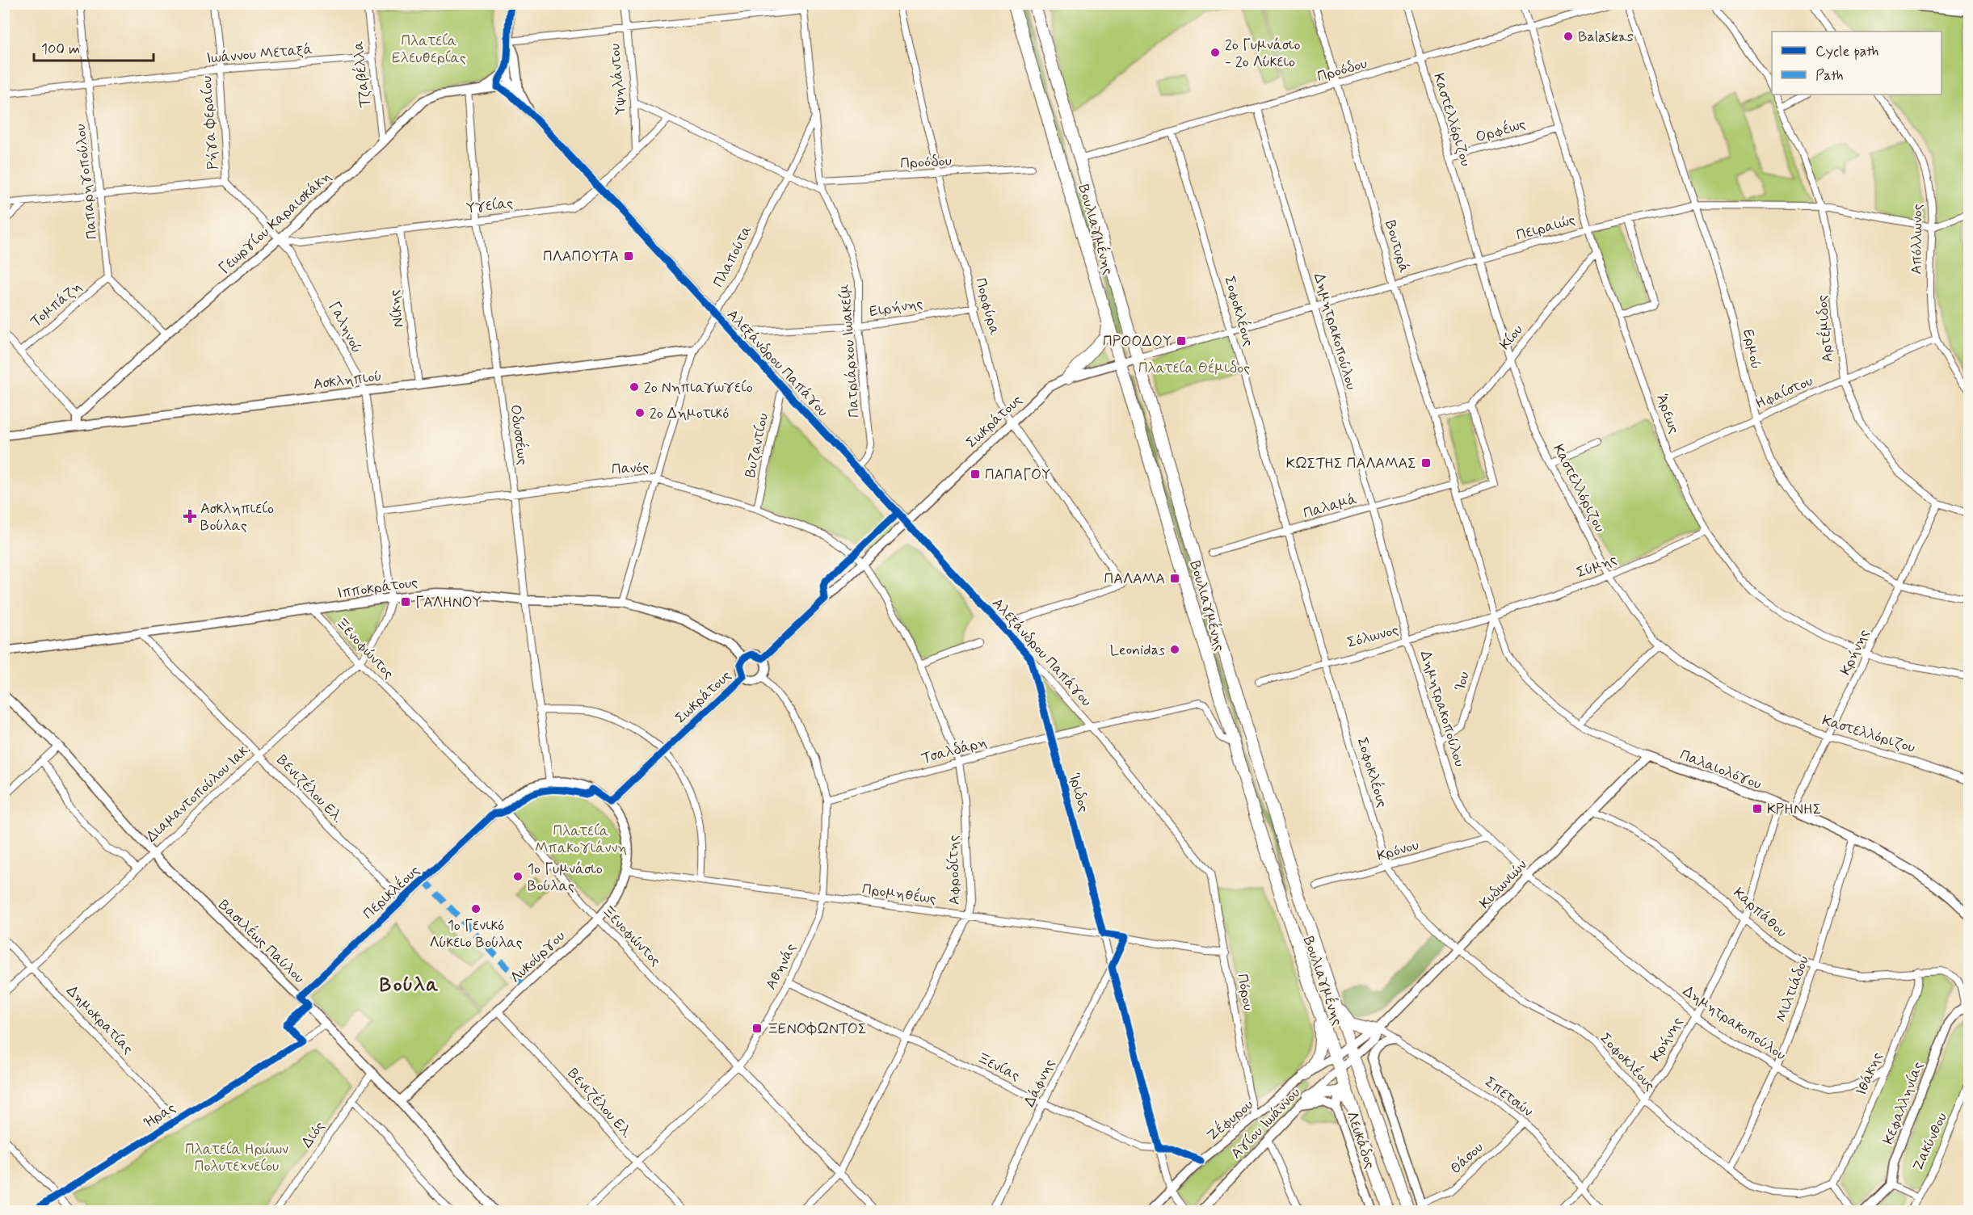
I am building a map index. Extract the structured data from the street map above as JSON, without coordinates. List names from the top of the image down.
{
  "streets": {
    "main road": ["Βουλιαγμένης"],
    "street": [
      "Ιωάννου Μεταξά",
      "Προόδου",
      "Τζαβέλλα",
      "Υψηλάντου",
      "Καστελλόριζου",
      "Ρήγα Φεραίου",
      "Ορφέως",
      "Παπαρηγοπούλου",
      "Υγείας",
      "Γεωργίου Καραισκάκη",
      "Πειραιώς",
      "Απόλλωνος",
      "Βουτυρά",
      "Πλαπούτα",
      "Τομπάζη",
      "Πορφύρα",
      "Ειρήνης",
      "Νίκης",
      "Σοφοκλέους",
      "Γαληνού",
      "Αρτέμιδος",
      "Δημητρακοπούλου",
      "Κίου",
      "Ερμού",
      "Πατριάρχου Ιωακείμ",
      "Αλεξάνδρου Παπάγου",
      "Ασκληπιού",
      "Ηφαίστου",
      "Άρεως",
      "Σωκράτους",
      "Οδυσσέως",
      "Βυζαντίου",
      "Πανός",
      "Παλαμά",
      "Σύμης",
      "Ιπποκράτους",
      "Σόλωνος",
      "Ξενοφώντος",
      "Κρήνης",
      "Ίου",
      "Τσαλδάρη",
      "Παλαιολόγου",
      "Βενιζέλου Ελ.",
      "Διαμαντοπούλου Ιακ.",
      "Ίριδος",
      "Κρόνου",
      "Αφροδίτης",
      "Κυδωνιών",
      "Περικλέους",
      "Προμηθέως",
      "Καρπάθου",
      "Βασιλέως Παύλου",
      "Λυκούργου",
      "Αθηνάς",
      "Μιλτιάδου",
      "Πόρου",
      "Δημοκρατίας",
      "Ξενίας",
      "Ιθάκης",
      "Δάφνης",
      "Σπετσών",
      "Κεφαλληνίας",
      "Ήρας",
      "Ζέφυρου",
      "Αγίου Ιωάννου",
      "Διός",
      "Λευκάδος",
      "Ζακύνθου",
      "Θάσου"
    ]
  },
  "crossings": [
    ["Ιωάννου Μεταξά", "Τζαβέλλα"],
    ["Ιωάννου Μεταξά", "Ρήγα Φεραίου"],
    ["Ιωάννου Μεταξά", "Παπαρηγοπούλου"],
    ["Προόδου", "Καστελλόριζου"],
    ["Προόδου", "Βουλιαγμένης"],
    ["Προόδου", "Βουτυρά"],
    ["Προόδου", "Πορφύρα"],
    ["Προόδου", "Σοφοκλέους"],
    ["Προόδου", "Δημητρακοπούλου"],
    ["Προόδου", "Πατριάρχου Ιωακείμ"],
    ["Προόδου", "Άρεως"],
    ["Τζαβέλλα", "Γεωργίου Καραισκάκη"],
    ["Υψηλάντου", "Υγείας"],
    ["Καστελλόριζου", "Ορφέως"],
    ["Καστελλόριζου", "Πειραιώς"],
    ["Καστελλόριζου", "Κίου"],
    ["Καστελλόριζου", "Σύμης"],
    ["Καστελλόριζου", "Κρήνης"],
    ["Ρήγα Φεραίου", "Γαληνού"],
    ["Ορφέως", "Άρεως"],
    ["Παπαρηγοπούλου", "Τομπάζη"],
    ["Υγείας", "Γεωργίου Καραισκάκη"],
    ["Υγείας", "Νίκης"],
    ["Υγείας", "Γαληνού"],
    ["Υγείας", "Αλεξάνδρου Παπάγου"],
    ["Υγείας", "Οδυσσέως"],
    ["Γεωργίου Καραισκάκη", "Γαληνού"],
    ["Γεωργίου Καραισκάκη", "Αλεξάνδρου Παπάγου"],
    ["Γεωργίου Καραισκάκη", "Οδυσσέως"],
    ["Πειραιώς", "Βουλιαγμένης"],
    ["Πειραιώς", "Απόλλωνος"],
    ["Πειραιώς", "Βουτυρά"],
    ["Πειραιώς", "Σοφοκλέους"],
    ["Πειραιώς", "Αρτέμιδος"],
    ["Πειραιώς", "Δημητρακοπούλου"],
    ["Πειραιώς", "Ερμού"],
    ["Πειραιώς", "Άρεως"],
    ["Πειραιώς", "Σωκράτους"],
    ["Βουλιαγμένης", "Σωκράτους"],
    ["Βουλιαγμένης", "Κυδωνιών"],
    ["Βουλιαγμένης", "Ζέφυρου"],
    ["Βουλιαγμένης", "Αγίου Ιωάννου"],
    ["Βουλιαγμένης", "Λευκάδος"],
    ["Απόλλωνος", "Ηφαίστου"],
    ["Βουτυρά", "Παλαμά"],
    ["Βουτυρά", "Σύμης"],
    ["Βουτυρά", "Σόλωνος"],
    ["Βουτυρά", "Ίου"],
    ["Βουτυρά", "Παλαιολόγου"],
    ["Πλαπούτα", "Πατριάρχου Ιωακείμ"],
    ["Πλαπούτα", "Αλεξάνδρου Παπάγου"],
    ["Πλαπούτα", "Ασκληπιού"],
    ["Πλαπούτα", "Πανός"],
    ["Πλαπούτα", "Ιπποκράτους"],
    ["Πορφύρα", "Ειρήνης"],
    ["Πορφύρα", "Αλεξάνδρου Παπάγου"],
    ["Πορφύρα", "Σωκράτους"],
    ["Ειρήνης", "Πατριάρχου Ιωακείμ"],
    ["Ειρήνης", "Αλεξάνδρου Παπάγου"],
    ["Νίκης", "Ασκληπιού"],
    ["Σοφοκλέους", "Παλαμά"],
    ["Σοφοκλέους", "Σόλωνος"],
    ["Σοφοκλέους", "Κρήνης"],
    ["Σοφοκλέους", "Κρόνου"],
    ["Σοφοκλέους", "Κυδωνιών"],
    ["Σοφοκλέους", "Μιλτιάδου"],
    ["Σοφοκλέους", "Ιθάκης"],
    ["Γαληνού", "Ασκληπιού"],
    ["Γαληνού", "Πανός"],
    ["Γαληνού", "Ιπποκράτους"],
    ["Γαληνού", "Διαμαντοπούλου Ιακ."],
    ["Αρτέμιδος", "Ηφαίστου"],
    ["Αρτέμιδος", "Κρήνης"],
    ["Δημητρακοπούλου", "Παλαμά"],
    ["Δημητρακοπούλου", "Σόλωνος"],
    ["Δημητρακοπούλου", "Κρήνης"],
    ["Δημητρακοπούλου", "Ίου"],
    ["Δημητρακοπούλου", "Κρόνου"],
    ["Δημητρακοπούλου", "Κυδωνιών"],
    ["Δημητρακοπούλου", "Μιλτιάδου"],
    ["Δημητρακοπούλου", "Ιθάκης"],
    ["Κίου", "Άρεως"],
    ["Ερμού", "Ηφαίστου"],
    ["Ερμού", "Κρήνης"],
    ["Πατριάρχου Ιωακείμ", "Αλεξάνδρου Παπάγου"],
    ["Αλεξάνδρου Παπάγου", "Σωκράτους"],
    ["Αλεξάνδρου Παπάγου", "Βυζαντίου"],
    ["Αλεξάνδρου Παπάγου", "Τσαλδάρη"],
    ["Αλεξάνδρου Παπάγου", "Ίριδος"],
    ["Αλεξάνδρου Παπάγου", "Πόρου"],
    ["Ασκληπιού", "Οδυσσέως"],
    ["Ηφαίστου", "Άρεως"],
    ["Άρεως", "Σύμης"],
    ["Άρεως", "Κρήνης"],
    ["Σωκράτους", "Πανός"],
    ["Σωκράτους", "Ιπποκράτους"],
    ["Σωκράτους", "Αφροδίτης"],
    ["Σωκράτους", "Περικλέους"],
    ["Σωκράτους", "Λυκούργου"],
    ["Σωκράτους", "Αθηνάς"],
    ["Οδυσσέως", "Πανός"],
    ["Οδυσσέως", "Ιπποκράτους"],
    ["Οδυσσέως", "Περικλέους"],
    ["Βυζαντίου", "Πανός"],
    ["Πανός", "Αφροδίτης"],
    ["Σύμης", "Σόλωνος"],
    ["Σύμης", "Ίου"],
    ["Σύμης", "Παλαιολόγου"],
    ["Ιπποκράτους", "Ξενοφώντος"],
    ["Ιπποκράτους", "Βενιζέλου Ελ."],
    ["Ιπποκράτους", "Διαμαντοπούλου Ιακ."],
    ["Ιπποκράτους", "Αθηνάς"],
    ["Σόλωνος", "Ίου"],
    ["Σόλωνος", "Παλαιολόγου"],
    ["Ξενοφώντος", "Διαμαντοπούλου Ιακ."],
    ["Ξενοφώντος", "Αφροδίτης"],
    ["Ξενοφώντος", "Περικλέους"],
    ["Ξενοφώντος", "Λυκούργου"],
    ["Ξενοφώντος", "Αθηνάς"],
    ["Κρήνης", "Παλαιολόγου"],
    ["Κρήνης", "Καρπάθου"],
    ["Κρήνης", "Σπετσών"],
    ["Ίου", "Παλαιολόγου"],
    ["Τσαλδάρη", "Ίριδος"],
    ["Τσαλδάρη", "Αφροδίτης"],
    ["Τσαλδάρη", "Αθηνάς"],
    ["Παλαιολόγου", "Κυδωνιών"],
    ["Παλαιολόγου", "Μιλτιάδου"],
    ["Βενιζέλου Ελ.", "Διαμαντοπούλου Ιακ."],
    ["Βενιζέλου Ελ.", "Περικλέους"],
    ["Βενιζέλου Ελ.", "Λυκούργου"],
    ["Βενιζέλου Ελ.", "Αθηνάς"],
    ["Διαμαντοπούλου Ιακ.", "Βασιλέως Παύλου"],
    ["Διαμαντοπούλου Ιακ.", "Δημοκρατίας"],
    ["Ίριδος", "Προμηθέως"],
    ["Ίριδος", "Ξενίας"],
    ["Ίριδος", "Δάφνης"],
    ["Ίριδος", "Ζέφυρου"],
    ["Αφροδίτης", "Προμηθέως"],
    ["Αφροδίτης", "Ξενίας"],
    ["Κυδωνιών", "Καρπάθου"],
    ["Κυδωνιών", "Σπετσών"],
    ["Κυδωνιών", "Ζέφυρου"],
    ["Κυδωνιών", "Αγίου Ιωάννου"],
    ["Περικλέους", "Βασιλέως Παύλου"],
    ["Περικλέους", "Λυκούργου"],
    ["Προμηθέως", "Λυκούργου"],
    ["Προμηθέως", "Αθηνάς"],
    ["Προμηθέως", "Πόρου"],
    ["Καρπάθου", "Μιλτιάδου"],
    ["Καρπάθου", "Ιθάκης"],
    ["Καρπάθου", "Κεφαλληνίας"],
    ["Βασιλέως Παύλου", "Λυκούργου"],
    ["Βασιλέως Παύλου", "Ήρας"],
    ["Βασιλέως Παύλου", "Διός"],
    ["Αθηνάς", "Ξενίας"],
    ["Πόρου", "Ζέφυρου"],
    ["Δημοκρατίας", "Ήρας"],
    ["Ξενίας", "Δάφνης"],
    ["Ξενίας", "Ζέφυρου"],
    ["Σπετσών", "Θάσου"],
    ["Αγίου Ιωάννου", "Λευκάδος"]
  ],
  "districts": ["Βούλα"],
  "parks": [
    "Πλατεία Ελευθερίας",
    "Πλατεία Θέμιδος",
    "Πλατεία Μπακογιάννη",
    "Πλατεία Ηρώων Πολυτεχνείου"
  ],
  "places": {
    "other": [
      "Balaskas",
      "2ο Γυμνάσιο - 2ο Λύκειο",
      "2ο Νηπιαγωγείο",
      "2ο Δημοτικό",
      "Leonidas",
      "1ο Γυμνάσιο Βούλας",
      "1ο Γενικό Λύκειο Βούλας"
    ],
    "transit": [
      "ΠΛΑΠΟΥΤΑ",
      "ΠΡΟΟΔΟΥ",
      "ΚΩΣΤΗΣ ΠΑΛΑΜΑΣ",
      "ΠΑΠΑΓΟΥ",
      "ΠΑΛΑΜΑ",
      "ΓΑΛΗΝΟΥ",
      "ΚΡΗΝΗΣ",
      "ΞΕΝΟΦΩΝΤΟΣ"
    ],
    "health": ["Ασκληπιείο Βούλας"]
  },
  "legend": ["Cycle path", "Path"],
  "scale_bar": "100 m"
}
